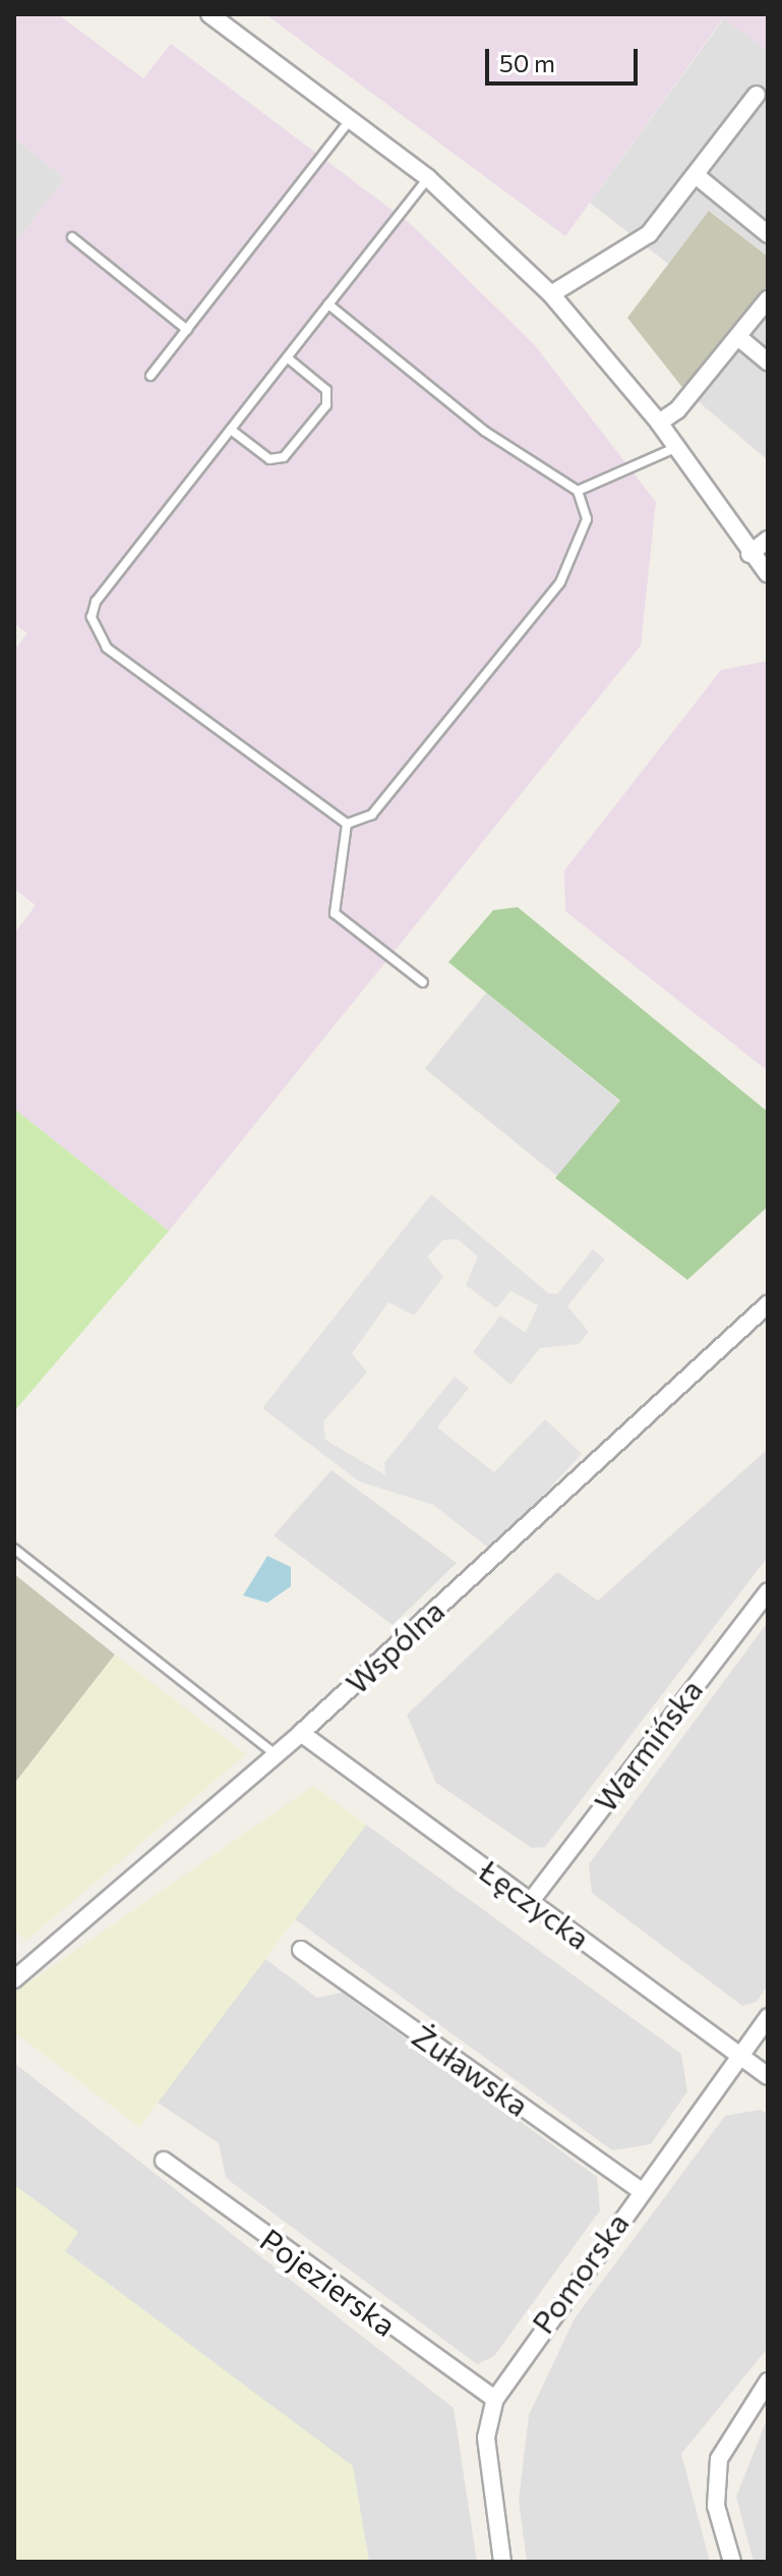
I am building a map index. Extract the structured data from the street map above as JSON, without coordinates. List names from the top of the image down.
{
  "streets": {
    "street": [
      "Wspólna",
      "Warmińska",
      "Łęczycka",
      "Żuławska",
      "Pomorska",
      "Pojezierska"
    ]
  },
  "crossings": [
    ["Wspólna", "Łęczycka"],
    ["Warmińska", "Łęczycka"],
    ["Łęczycka", "Pomorska"],
    ["Żuławska", "Pomorska"],
    ["Pomorska", "Pojezierska"]
  ],
  "scale_bar": "50 m"
}
